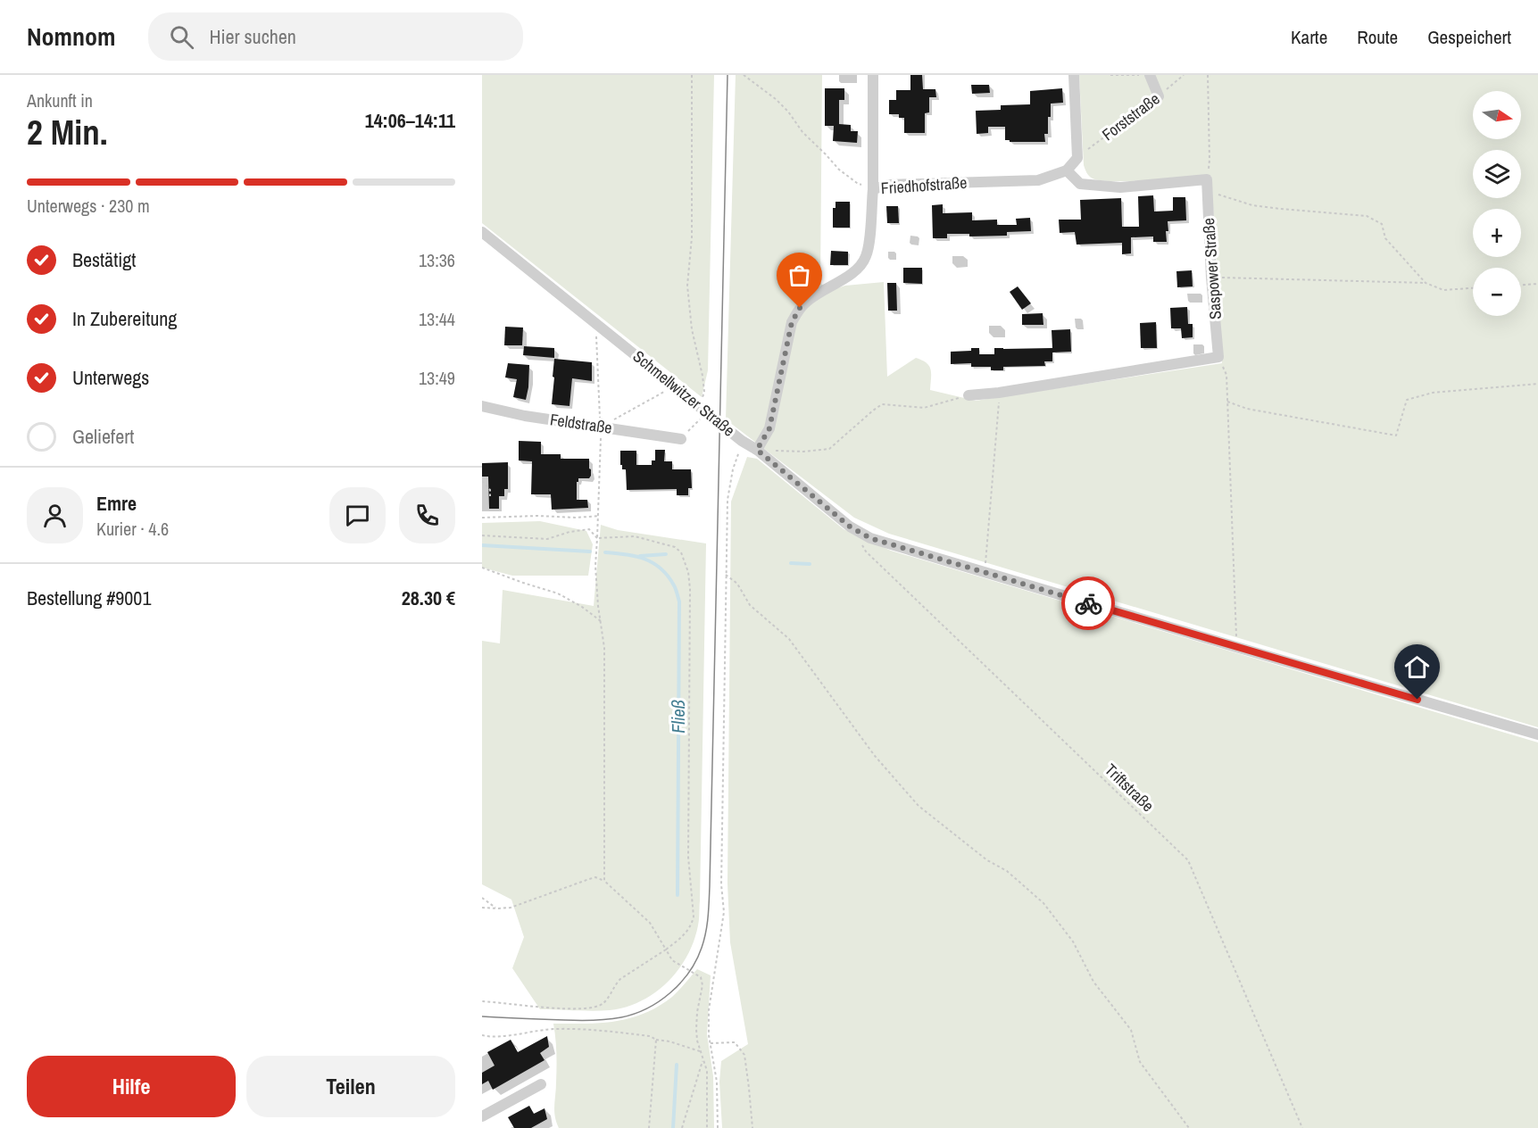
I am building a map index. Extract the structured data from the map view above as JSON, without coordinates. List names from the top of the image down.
{
  "streets": {
    "street": [
      "Forststraße",
      "Friedhofstraße",
      "Saspower Straße",
      "Schmellwitzer Straße",
      "Feldstraße"
    ],
    "path": ["Triftstraße"]
  },
  "crossings": [
    ["Friedhofstraße", "Schmellwitzer Straße"]
  ],
  "water": ["Fließ"],
  "north": "right",
  "page": {
    "header": "Nomnom",
    "search": "Hier suchen",
    "nav": ["Karte", "Route", "Gespeichert"],
    "heading": ["2 Min.", "Ankunft in", "14:06–14:11"],
    "panel": [
      "Emre",
      "Kurier · 4.6",
      "Bestellung #9001",
      "28.30 €"
    ],
    "map_buttons": ["+", "−"],
    "bar": "Unterwegs · 230 m",
    "list": [
      ["Bestätigt", "13:36"],
      ["In Zubereitung", "13:44"],
      ["Unterwegs", "13:49"],
      "Geliefert"
    ],
    "buttons": ["Hilfe", "Teilen"]
  }
}
